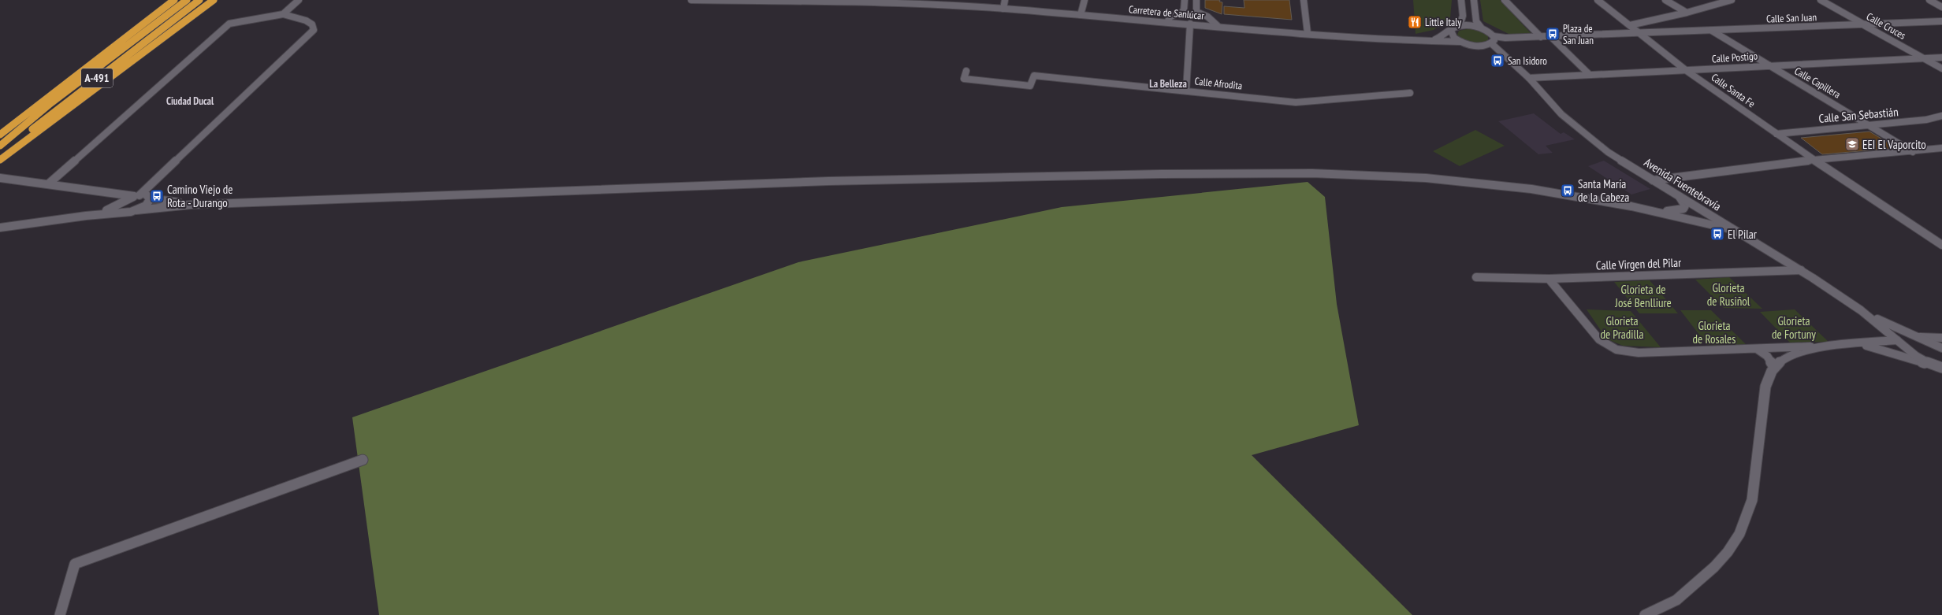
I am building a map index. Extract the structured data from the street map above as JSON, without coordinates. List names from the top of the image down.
{
  "streets": {
    "highway": ["A-491"],
    "street": [
      "Carretera de Sanlúcar",
      "Calle San Juan",
      "Calle Cruces",
      "Calle Postigo",
      "Calle Capillera",
      "Calle Afrodita",
      "Calle Santa Fe",
      "Calle San Sebastián",
      "Avenida Fuentebravía",
      "Calle Virgen del Pilar"
    ]
  },
  "crossings": [
    ["Carretera de Sanlúcar", "Avenida Fuentebravía"],
    ["Calle San Juan", "Calle Cruces"],
    ["Calle San Juan", "Calle Capillera"],
    ["Calle San Juan", "Calle Santa Fe"],
    ["Calle Cruces", "Calle Postigo"],
    ["Calle Postigo", "Calle Capillera"],
    ["Calle Postigo", "Calle Santa Fe"],
    ["Calle Postigo", "Avenida Fuentebravía"],
    ["Calle Capillera", "Calle San Sebastián"],
    ["Calle Santa Fe", "Calle San Sebastián"],
    ["Avenida Fuentebravía", "Calle Virgen del Pilar"]
  ],
  "districts": ["La Belleza", "Ciudad Ducal"],
  "parks": [
    "Glorieta de Rusiñol",
    "Glorieta de José Benlliure",
    "Glorieta de Pradilla",
    "Glorieta de Fortuny",
    "Glorieta de Rosales"
  ],
  "places": {
    "restaurant": ["Little Italy"],
    "bus stop": [
      "Plaza de San Juan",
      "San Isidoro",
      "Santa María de la Cabeza",
      "Camino Viejo de Rota - Durango",
      "El Pilar"
    ],
    "school or university": ["EEI El Vaporcito"]
  }
}
